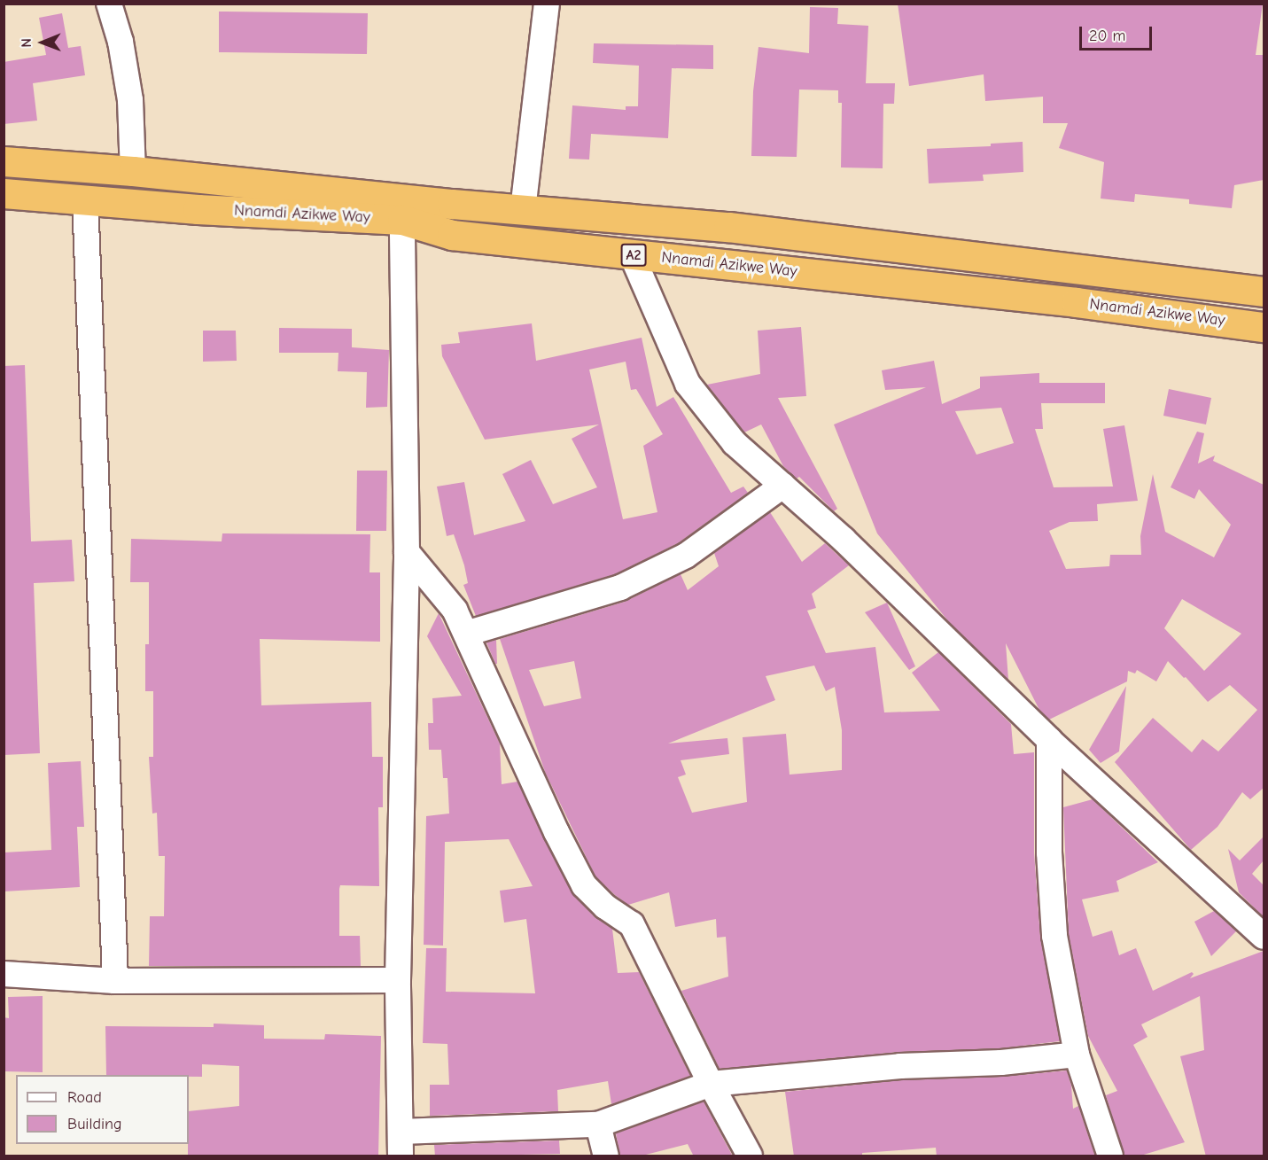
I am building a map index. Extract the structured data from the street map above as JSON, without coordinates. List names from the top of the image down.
{
  "streets": {
    "highway": ["Nnamdi Azikwe Way", "A2"]
  },
  "legend": ["Road", "Building"],
  "scale_bar": "20 m",
  "north": "left"
}
